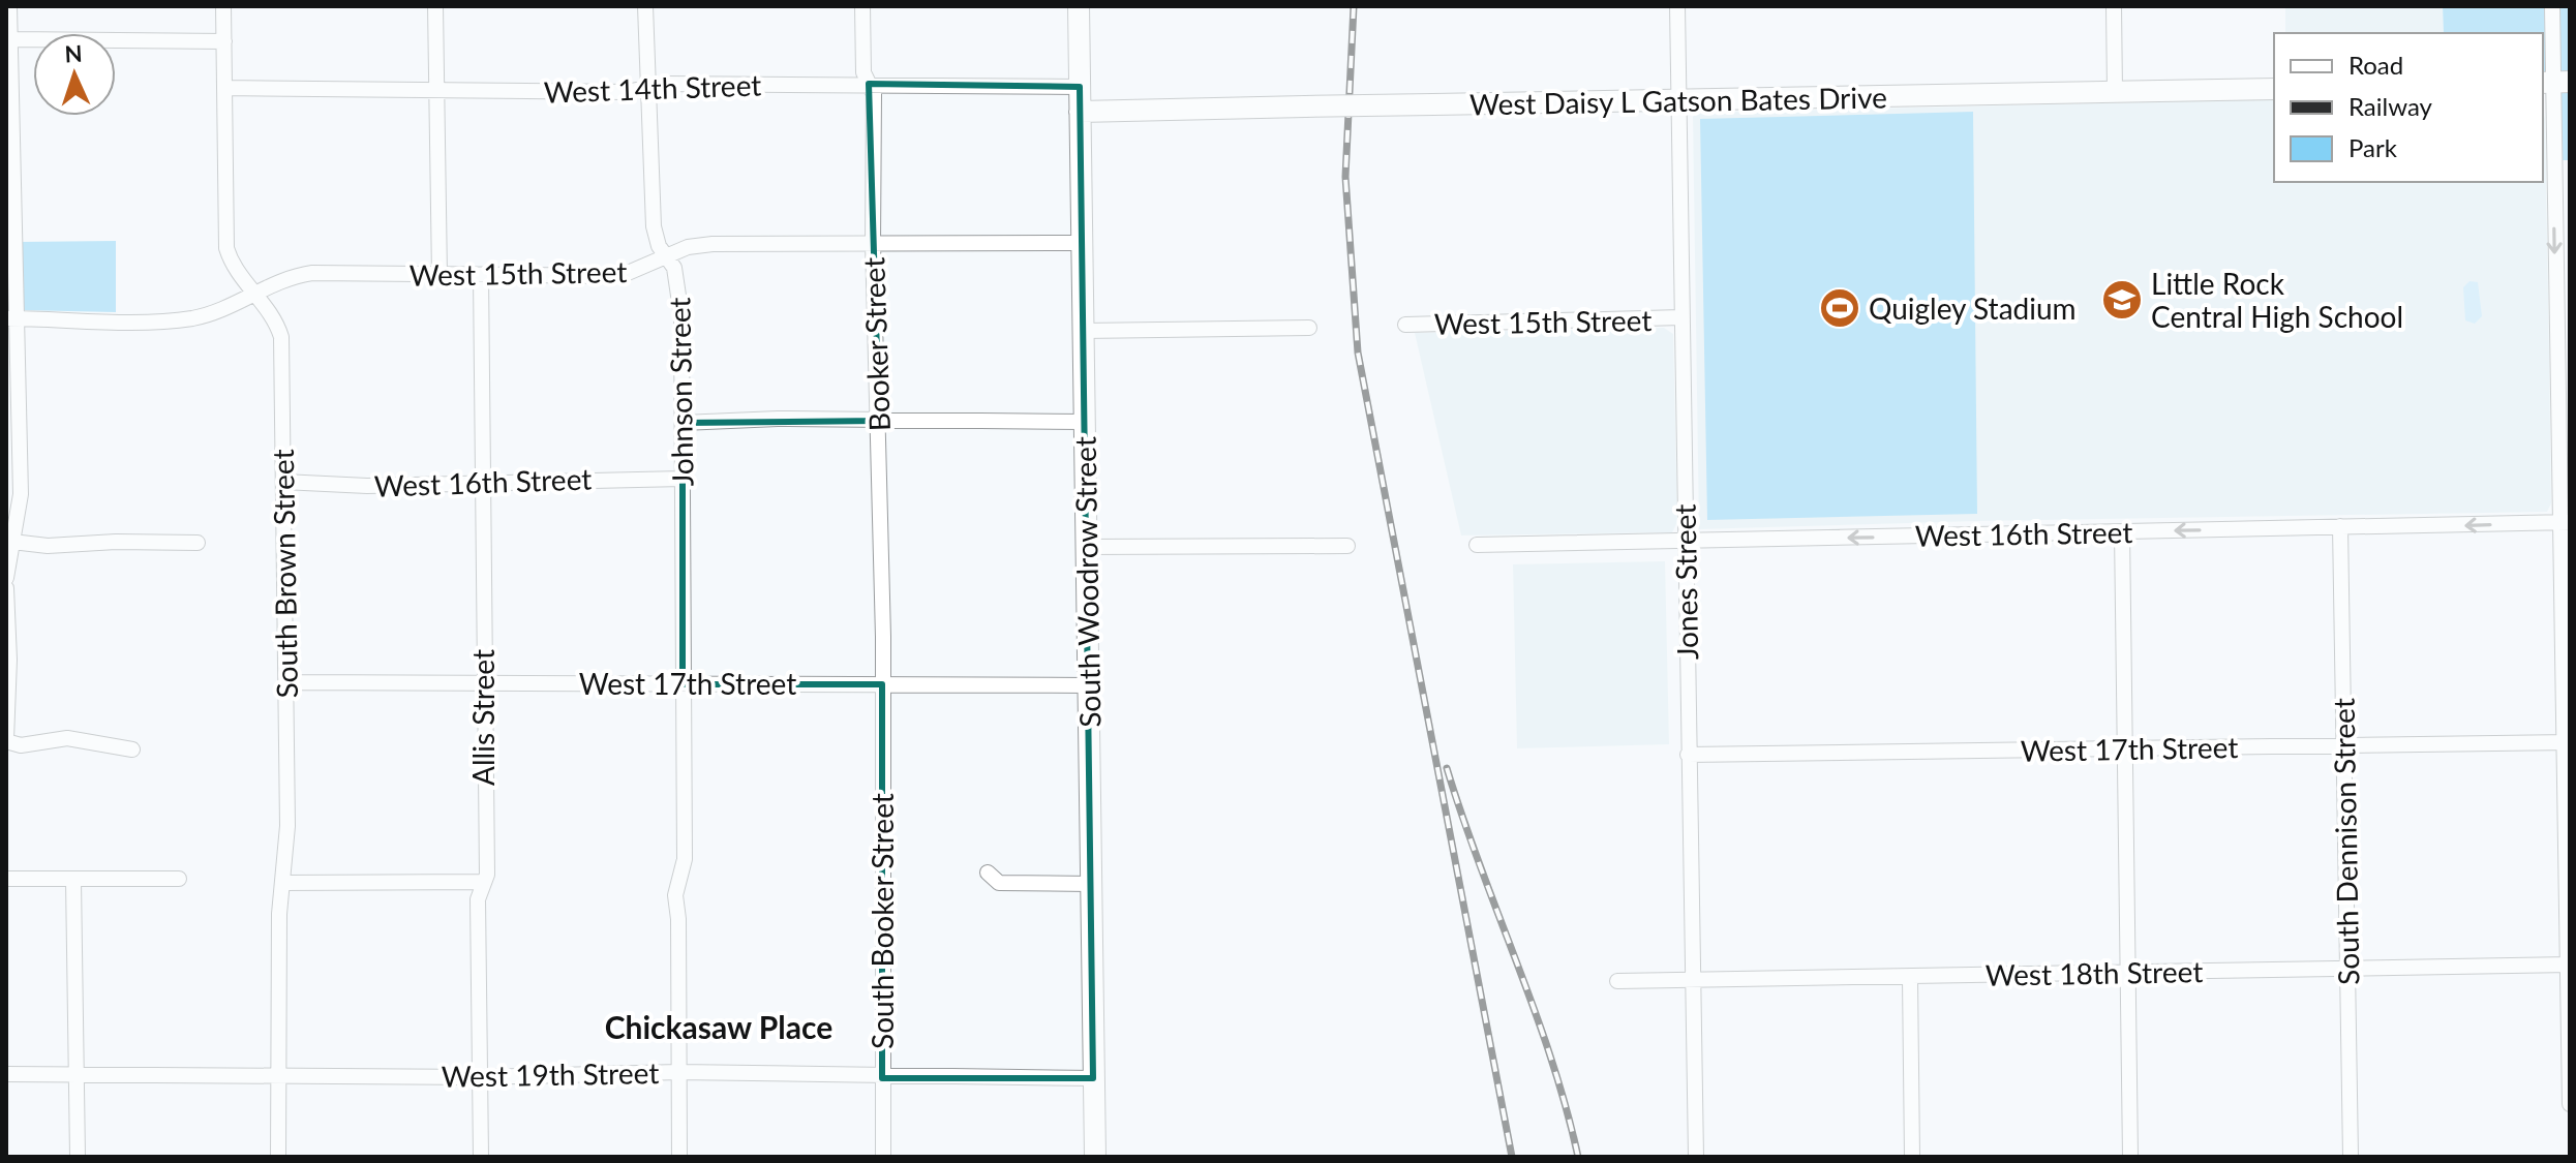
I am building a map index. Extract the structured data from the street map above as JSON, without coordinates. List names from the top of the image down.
{
  "streets": {
    "street": [
      "West 14th Street",
      "West Daisy L Gatson Bates Drive",
      "West 15th Street",
      "Booker Street",
      "Johnson Street",
      "West 16th Street",
      "South Brown Street",
      "South Woodrow Street",
      "Jones Street",
      "West 17th Street",
      "Allis Street",
      "South Dennison Street",
      "South Booker Street",
      "West 18th Street",
      "West 19th Street"
    ]
  },
  "crossings": [
    ["West 14th Street", "Booker Street"],
    ["West 14th Street", "Johnson Street"],
    ["West 14th Street", "South Brown Street"],
    ["West 14th Street", "South Woodrow Street"],
    ["West Daisy L Gatson Bates Drive", "South Woodrow Street"],
    ["West Daisy L Gatson Bates Drive", "Jones Street"],
    ["West 15th Street", "Booker Street"],
    ["West 15th Street", "Johnson Street"],
    ["West 15th Street", "South Brown Street"],
    ["West 15th Street", "South Woodrow Street"],
    ["West 15th Street", "Jones Street"],
    ["West 15th Street", "Allis Street"],
    ["Booker Street", "West 17th Street"],
    ["Booker Street", "South Booker Street"],
    ["Johnson Street", "West 16th Street"],
    ["Johnson Street", "West 17th Street"],
    ["Johnson Street", "West 19th Street"],
    ["West 16th Street", "South Brown Street"],
    ["West 16th Street", "Jones Street"],
    ["West 16th Street", "Allis Street"],
    ["West 16th Street", "South Dennison Street"],
    ["South Brown Street", "West 17th Street"],
    ["South Brown Street", "West 19th Street"],
    ["South Woodrow Street", "West 17th Street"],
    ["South Woodrow Street", "West 19th Street"],
    ["Jones Street", "West 17th Street"],
    ["Jones Street", "West 18th Street"],
    ["West 17th Street", "Allis Street"],
    ["West 17th Street", "South Dennison Street"],
    ["West 17th Street", "South Booker Street"],
    ["Allis Street", "West 19th Street"],
    ["South Dennison Street", "West 18th Street"],
    ["South Booker Street", "West 19th Street"]
  ],
  "one_way": ["West 16th Street"],
  "districts": ["Chickasaw Place"],
  "places": {
    "school or university": ["Little Rock Central High School"],
    "sports": ["Quigley Stadium"]
  },
  "legend": ["Road", "Railway", "Park"],
  "north": "top"
}
